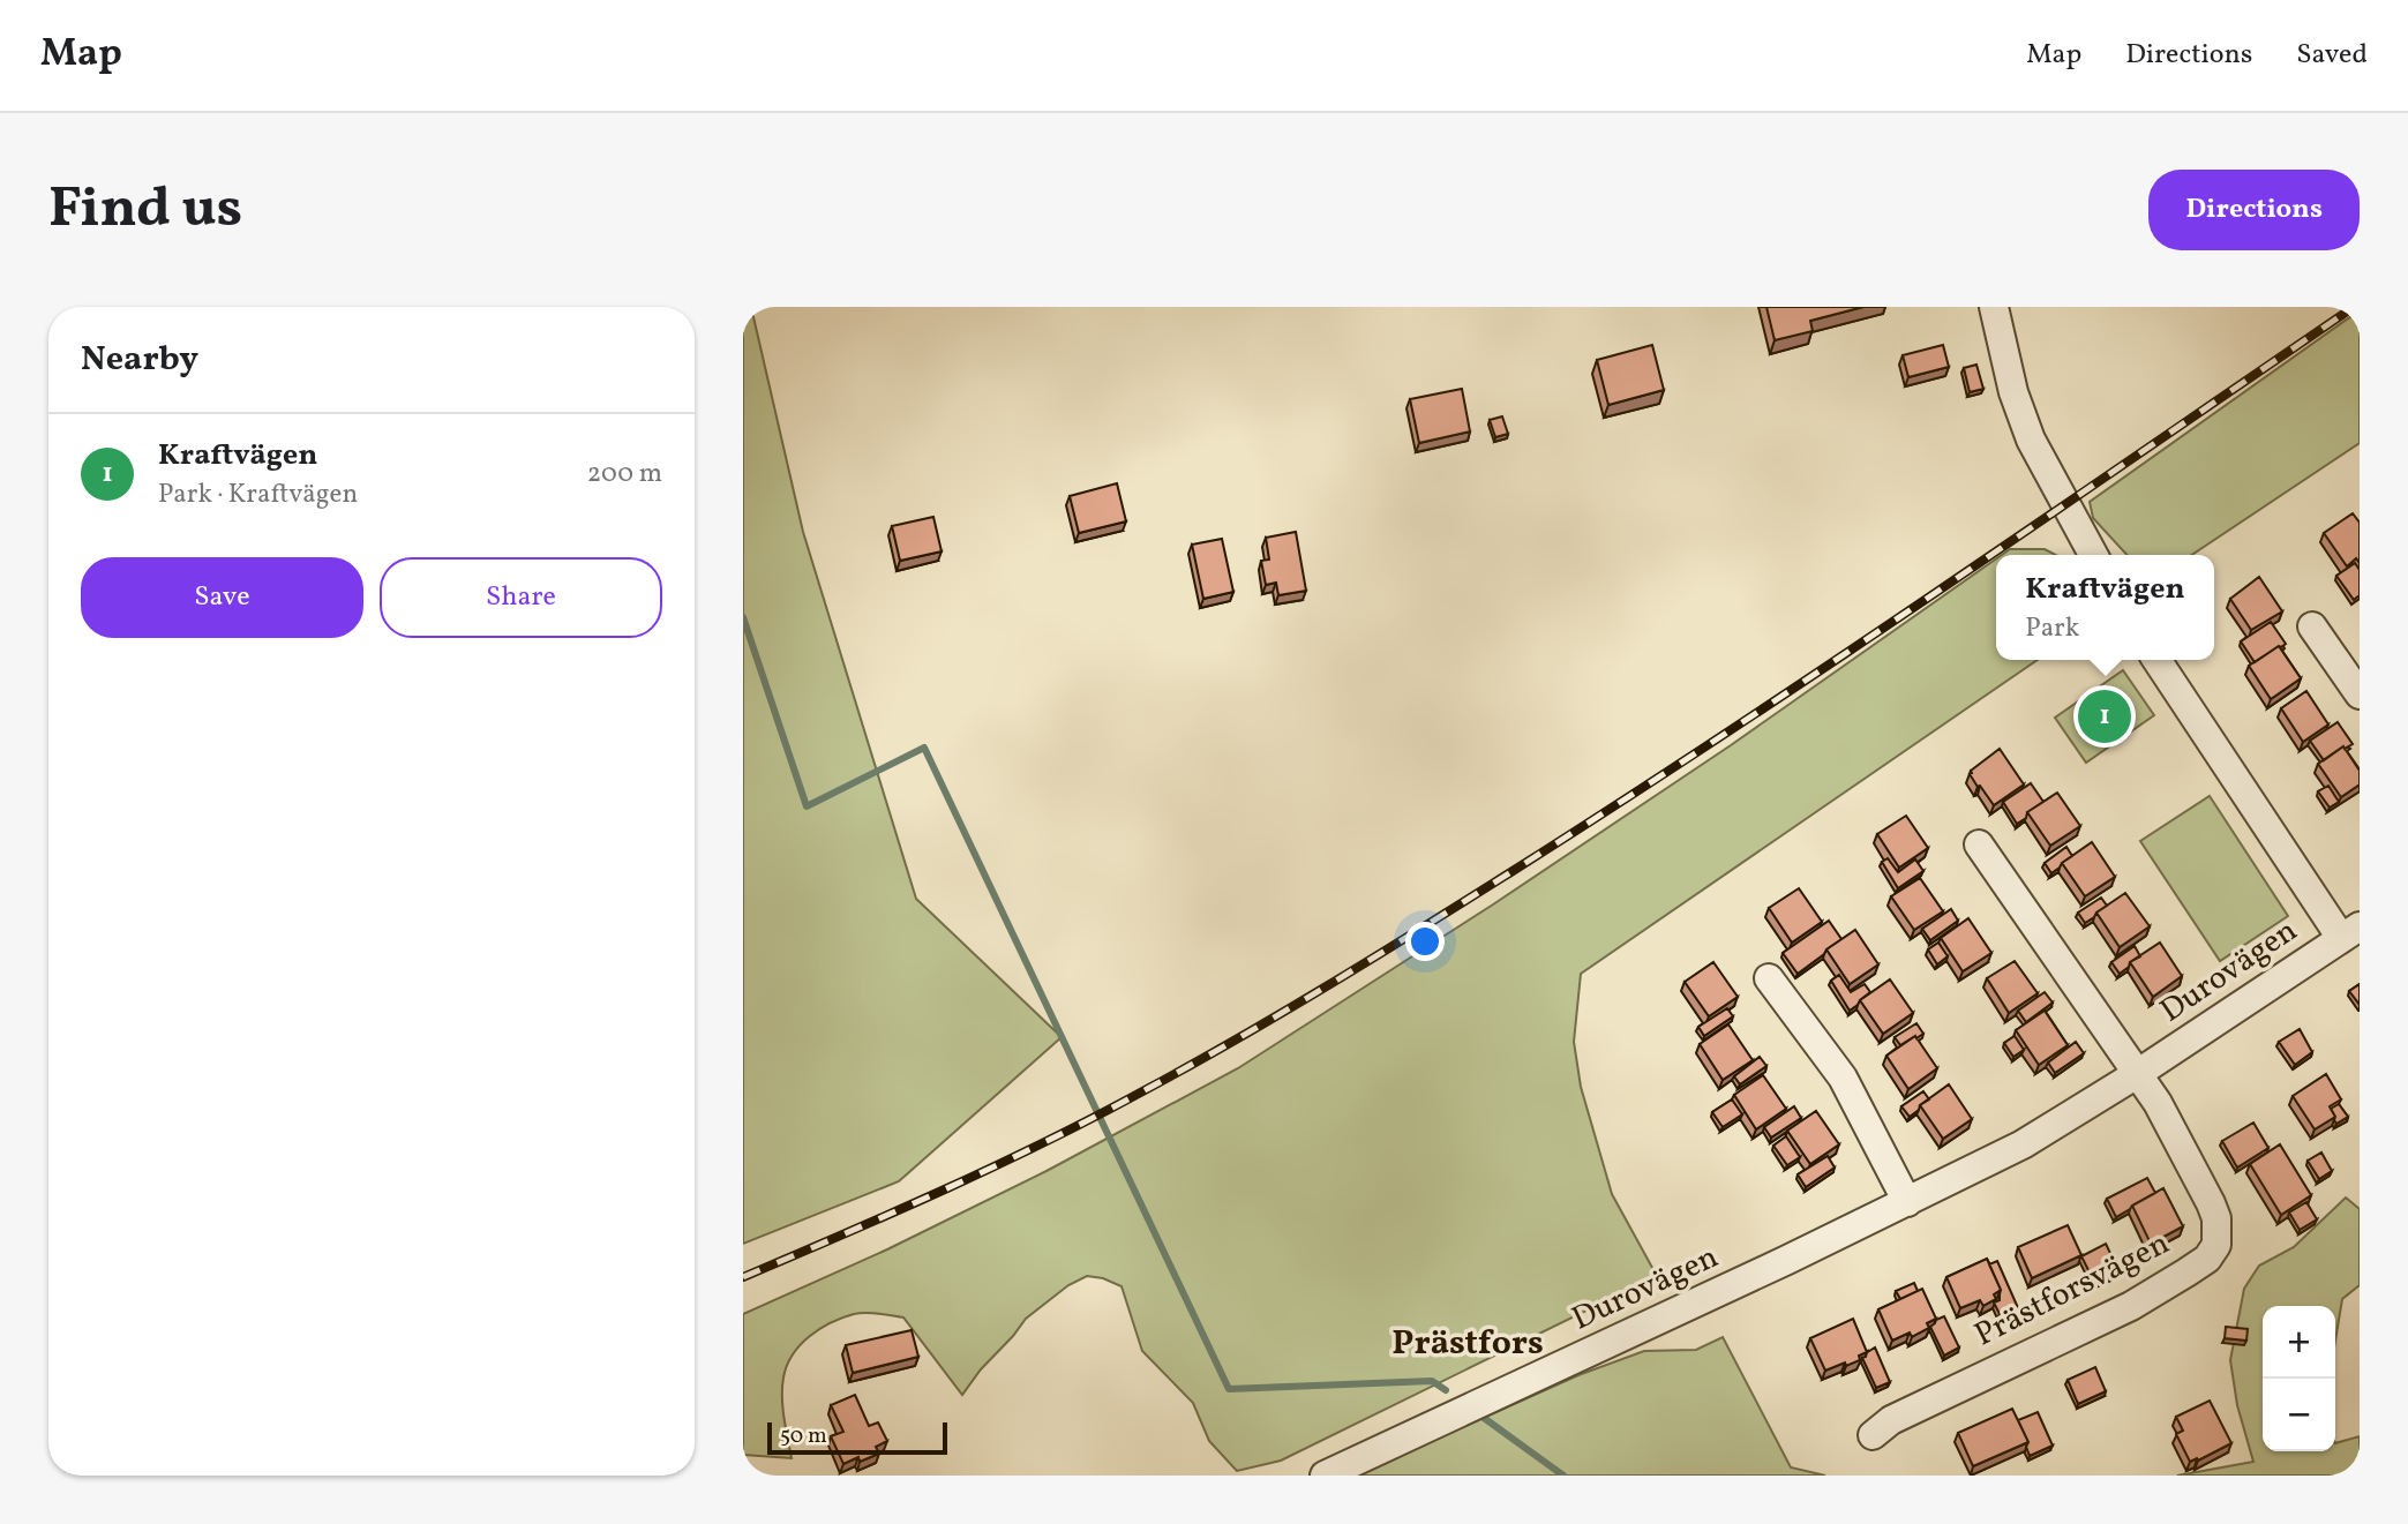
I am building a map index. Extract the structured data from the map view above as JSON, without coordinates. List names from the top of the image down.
{
  "streets": {
    "street": ["Durovägen", "Prästforsvägen"]
  },
  "crossings": [
    ["Durovägen", "Prästforsvägen"]
  ],
  "districts": ["Prästfors"],
  "scale_bar": "50 m",
  "page": {
    "header": "Map",
    "nav": ["Map", "Directions", "Saved"],
    "buttons": [
      "Directions",
      ["Save", "Share"]
    ],
    "title": "Find us",
    "heading": "Nearby",
    "list": [
      {
        "mark": "1",
        "name": "Kraftvägen",
        "note": "Park · Kraftvägen",
        "value": "200 m"
      }
    ],
    "popup": ["Kraftvägen", "Park"],
    "pins": "1",
    "map_buttons": ["+", "−"],
    "scale": "50 m"
  }
}
